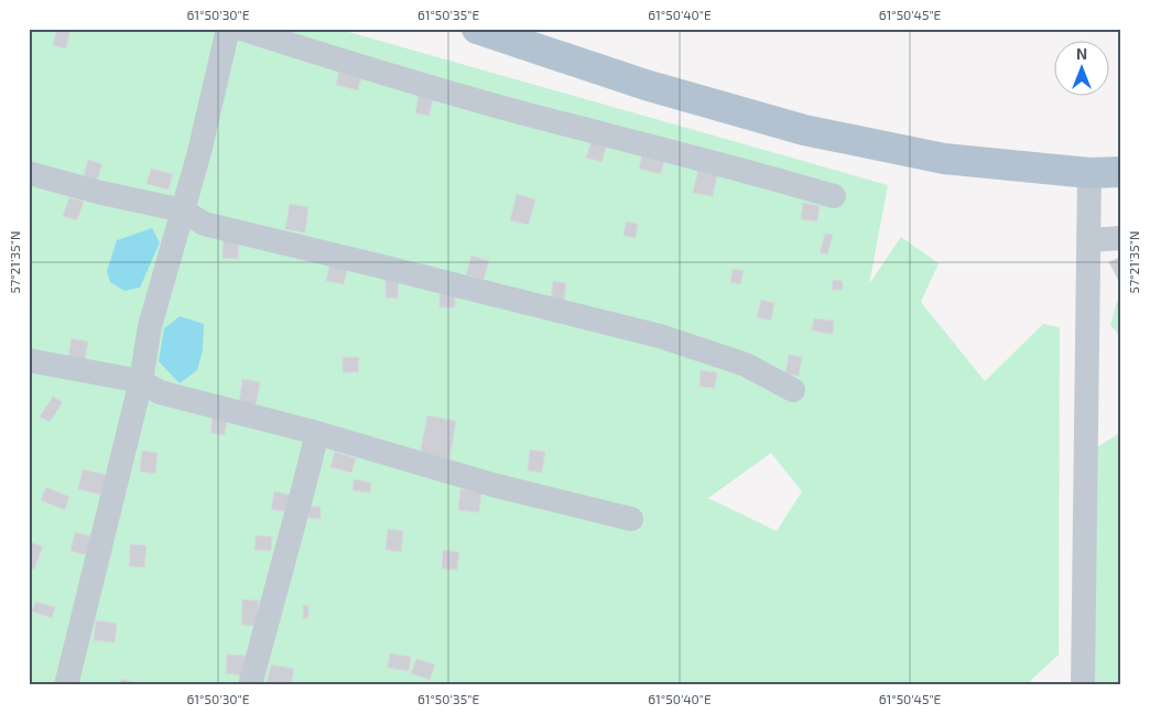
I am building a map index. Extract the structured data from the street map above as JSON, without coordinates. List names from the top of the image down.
{
  "north": "top",
  "coordinates": [
    "61°50'30\"E",
    "61°50'35\"E",
    "61°50'40\"E",
    "61°50'45\"E",
    "57°21'35\"N"
  ]
}
